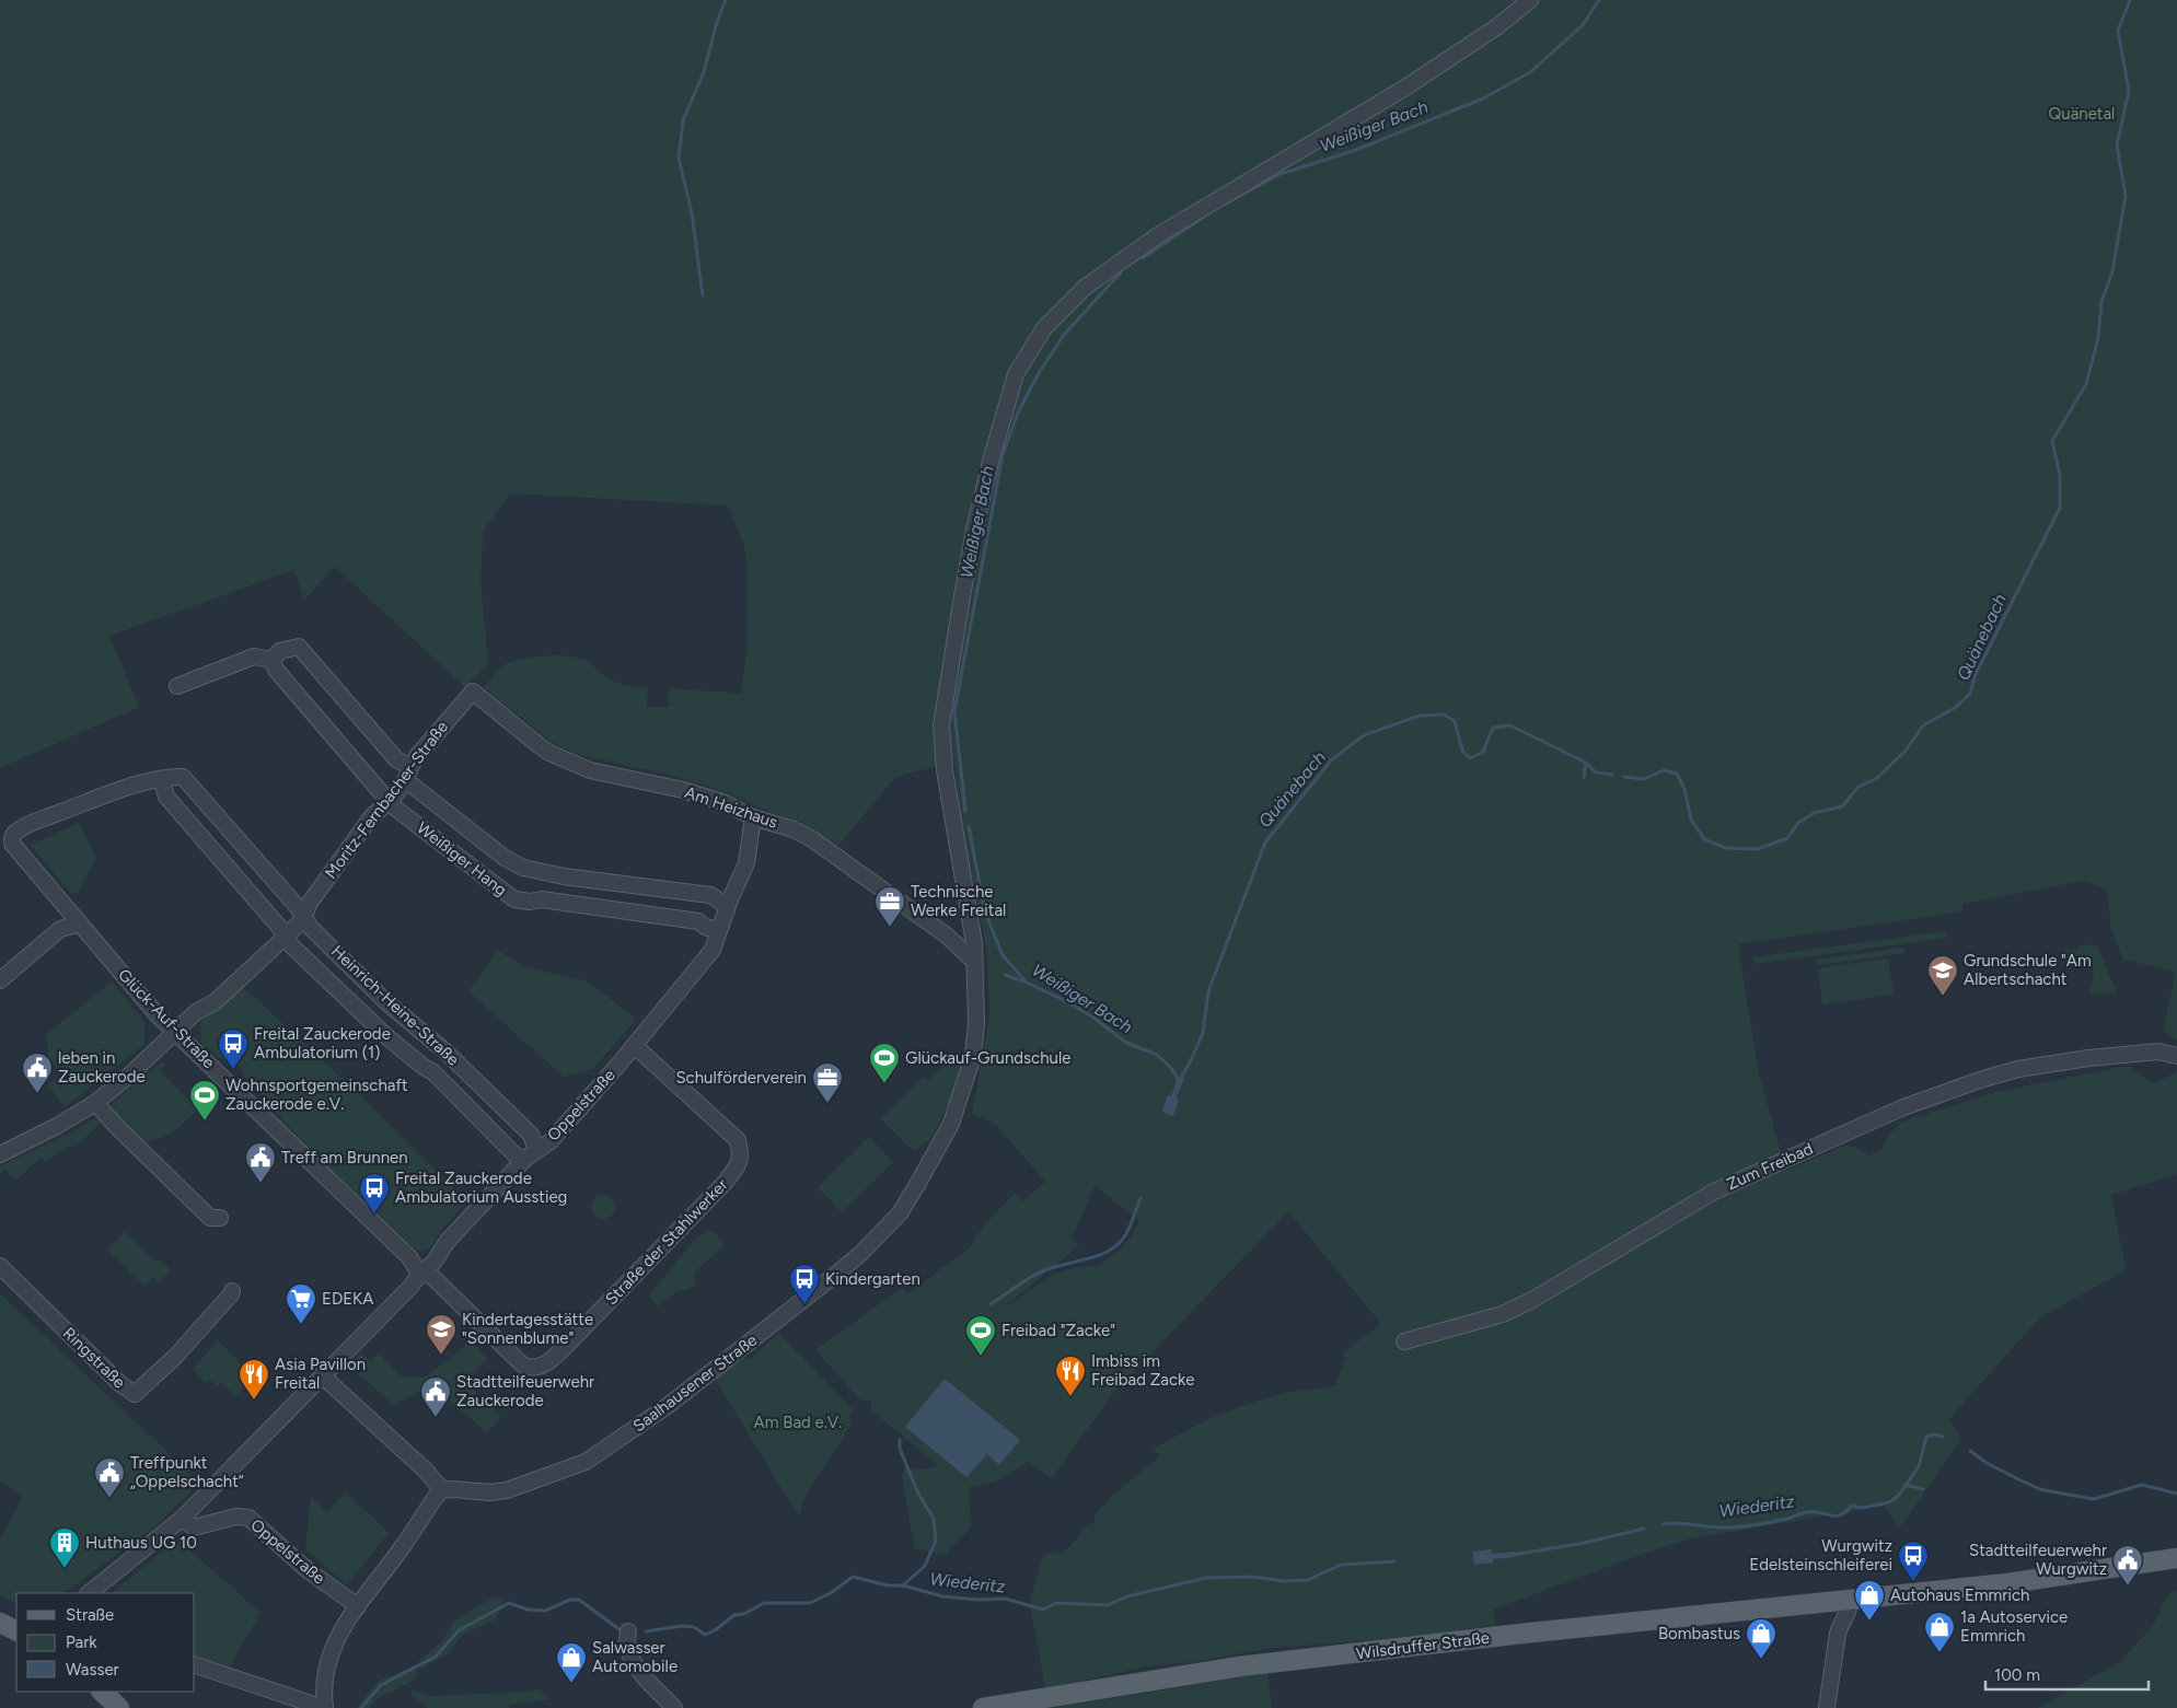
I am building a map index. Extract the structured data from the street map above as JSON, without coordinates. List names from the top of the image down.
{
  "streets": {
    "main road": ["Wilsdruffer Straße"],
    "street": [
      "Moritz-Fernbacher-Straße",
      "Am Heizhaus",
      "Weißiger Hang",
      "Heinrich-Heine-Straße",
      "Glück-Auf-Straße",
      "Oppelstraße",
      "Zum Freibad",
      "Straße der Stahlwerker",
      "Ringstraße",
      "Saalhausener Straße"
    ]
  },
  "crossings": [
    ["Moritz-Fernbacher-Straße", "Am Heizhaus"],
    ["Moritz-Fernbacher-Straße", "Weißiger Hang"],
    ["Moritz-Fernbacher-Straße", "Heinrich-Heine-Straße"],
    ["Moritz-Fernbacher-Straße", "Glück-Auf-Straße"],
    ["Am Heizhaus", "Oppelstraße"],
    ["Am Heizhaus", "Saalhausener Straße"],
    ["Weißiger Hang", "Oppelstraße"],
    ["Heinrich-Heine-Straße", "Glück-Auf-Straße"],
    ["Heinrich-Heine-Straße", "Oppelstraße"],
    ["Glück-Auf-Straße", "Oppelstraße"],
    ["Glück-Auf-Straße", "Straße der Stahlwerker"],
    ["Oppelstraße", "Straße der Stahlwerker"]
  ],
  "water": ["Weißiger Bach", "Quänebach", "Wiederitz"],
  "parks": ["Quänetal", "Am Bad e.V."],
  "places": {
    "office": ["Technische Werke Freital", "Schulförderverein"],
    "school or university": ["Grundschule \"Am Albertschacht", "Kindertagesstätte \"Sonnenblume\""],
    "bus stop": [
      "Freital Zauckerode Ambulatorium (1)",
      "Freital Zauckerode Ambulatorium Ausstieg",
      "Kindergarten",
      "Wurgwitz Edelsteinschleiferei"
    ],
    "sports": ["Glückauf-Grundschule", "Wohnsportgemeinschaft Zauckerode e.V.", "Freibad \"Zacke\""],
    "public building": [
      "leben in Zauckerode",
      "Treff am Brunnen",
      "Stadtteilfeuerwehr Zauckerode",
      "Treffpunkt „Oppelschacht“",
      "Stadtteilfeuerwehr Wurgwitz"
    ],
    "supermarket": ["EDEKA"],
    "restaurant": ["Imbiss im Freibad Zacke", "Asia Pavillon Freital"],
    "building": ["Huthaus UG 10"],
    "shop": [
      "Autohaus Emmrich",
      "1a Autoservice Emmrich",
      "Bombastus",
      "Salwasser Automobile"
    ]
  },
  "legend": ["Straße", "Park", "Wasser"],
  "scale_bar": "100 m"
}
